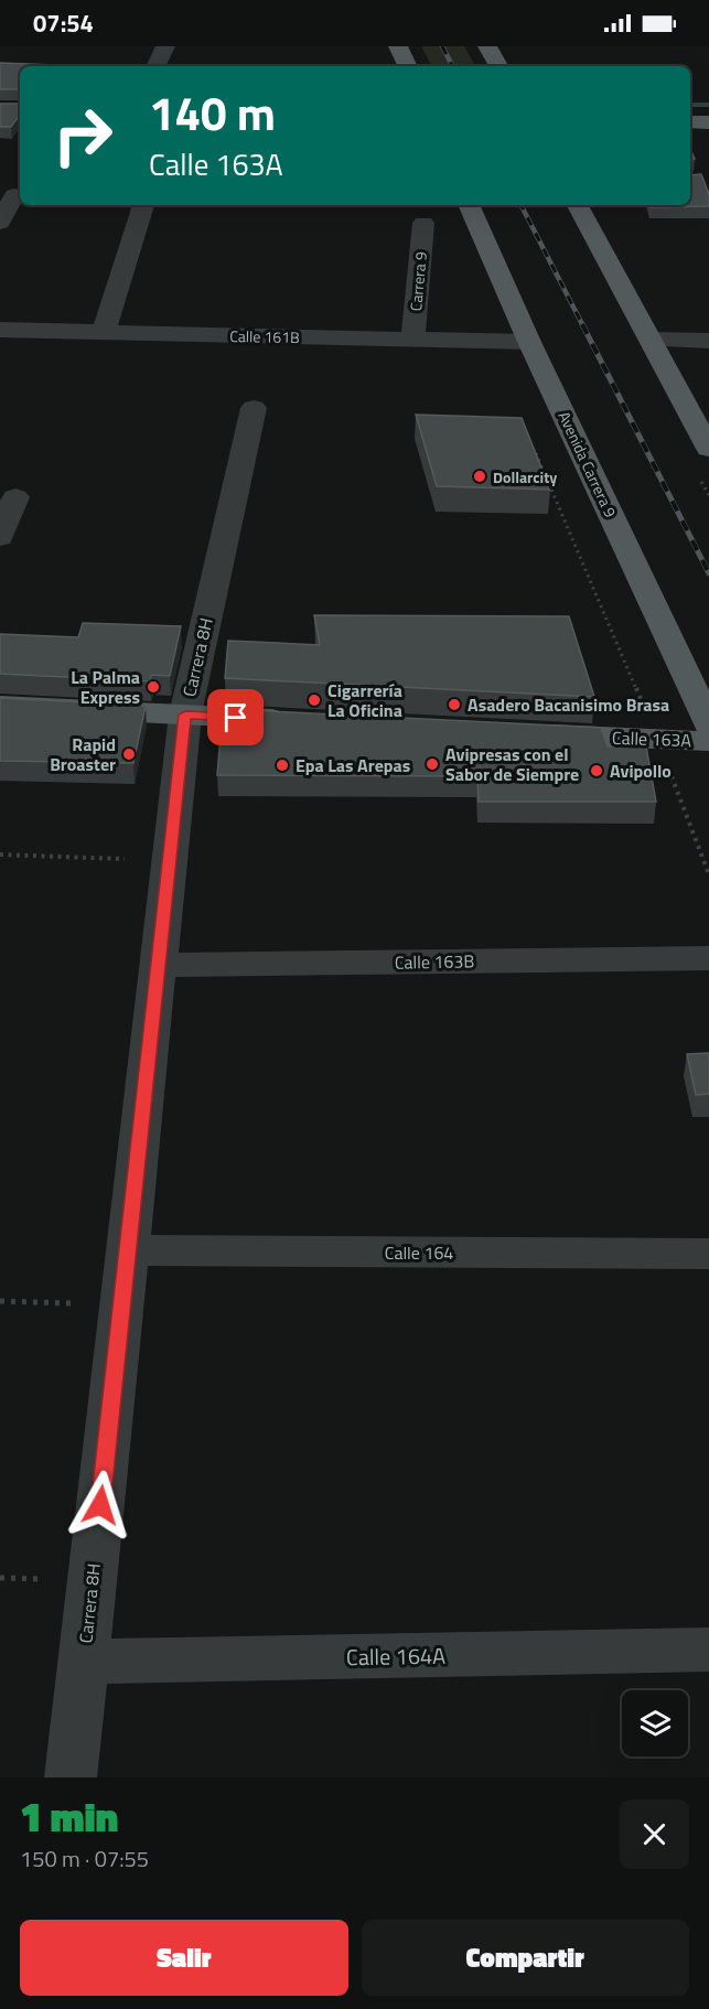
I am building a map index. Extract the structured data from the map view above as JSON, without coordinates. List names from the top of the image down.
{
  "streets": {
    "main road": ["Avenida Carrera 9", "Calle 163A"],
    "street": [
      "Carrera 9",
      "Calle 161B",
      "Carrera 8H",
      "Calle 163B",
      "Calle 164",
      "Calle 164A"
    ]
  },
  "crossings": [
    ["Carrera 9", "Calle 161B"],
    ["Calle 161B", "Avenida Carrera 9"],
    ["Carrera 8H", "Calle 163B"],
    ["Carrera 8H", "Calle 164"],
    ["Carrera 8H", "Calle 164A"]
  ],
  "places": [
    "Dollarcity",
    "La Palma Express",
    "Cigarrería La Oficina",
    "Asadero Bacanisimo Brasa",
    "Rapid Broaster",
    "Avipresas con el Sabor de Siempre",
    "Epa Las Arepas",
    "Avipollo"
  ],
  "page": {
    "status": "07:54",
    "turn": ["140 m", "Calle 163A"],
    "heading": ["1 min", "150 m · 07:55"],
    "buttons": ["Salir", "Compartir"]
  }
}
